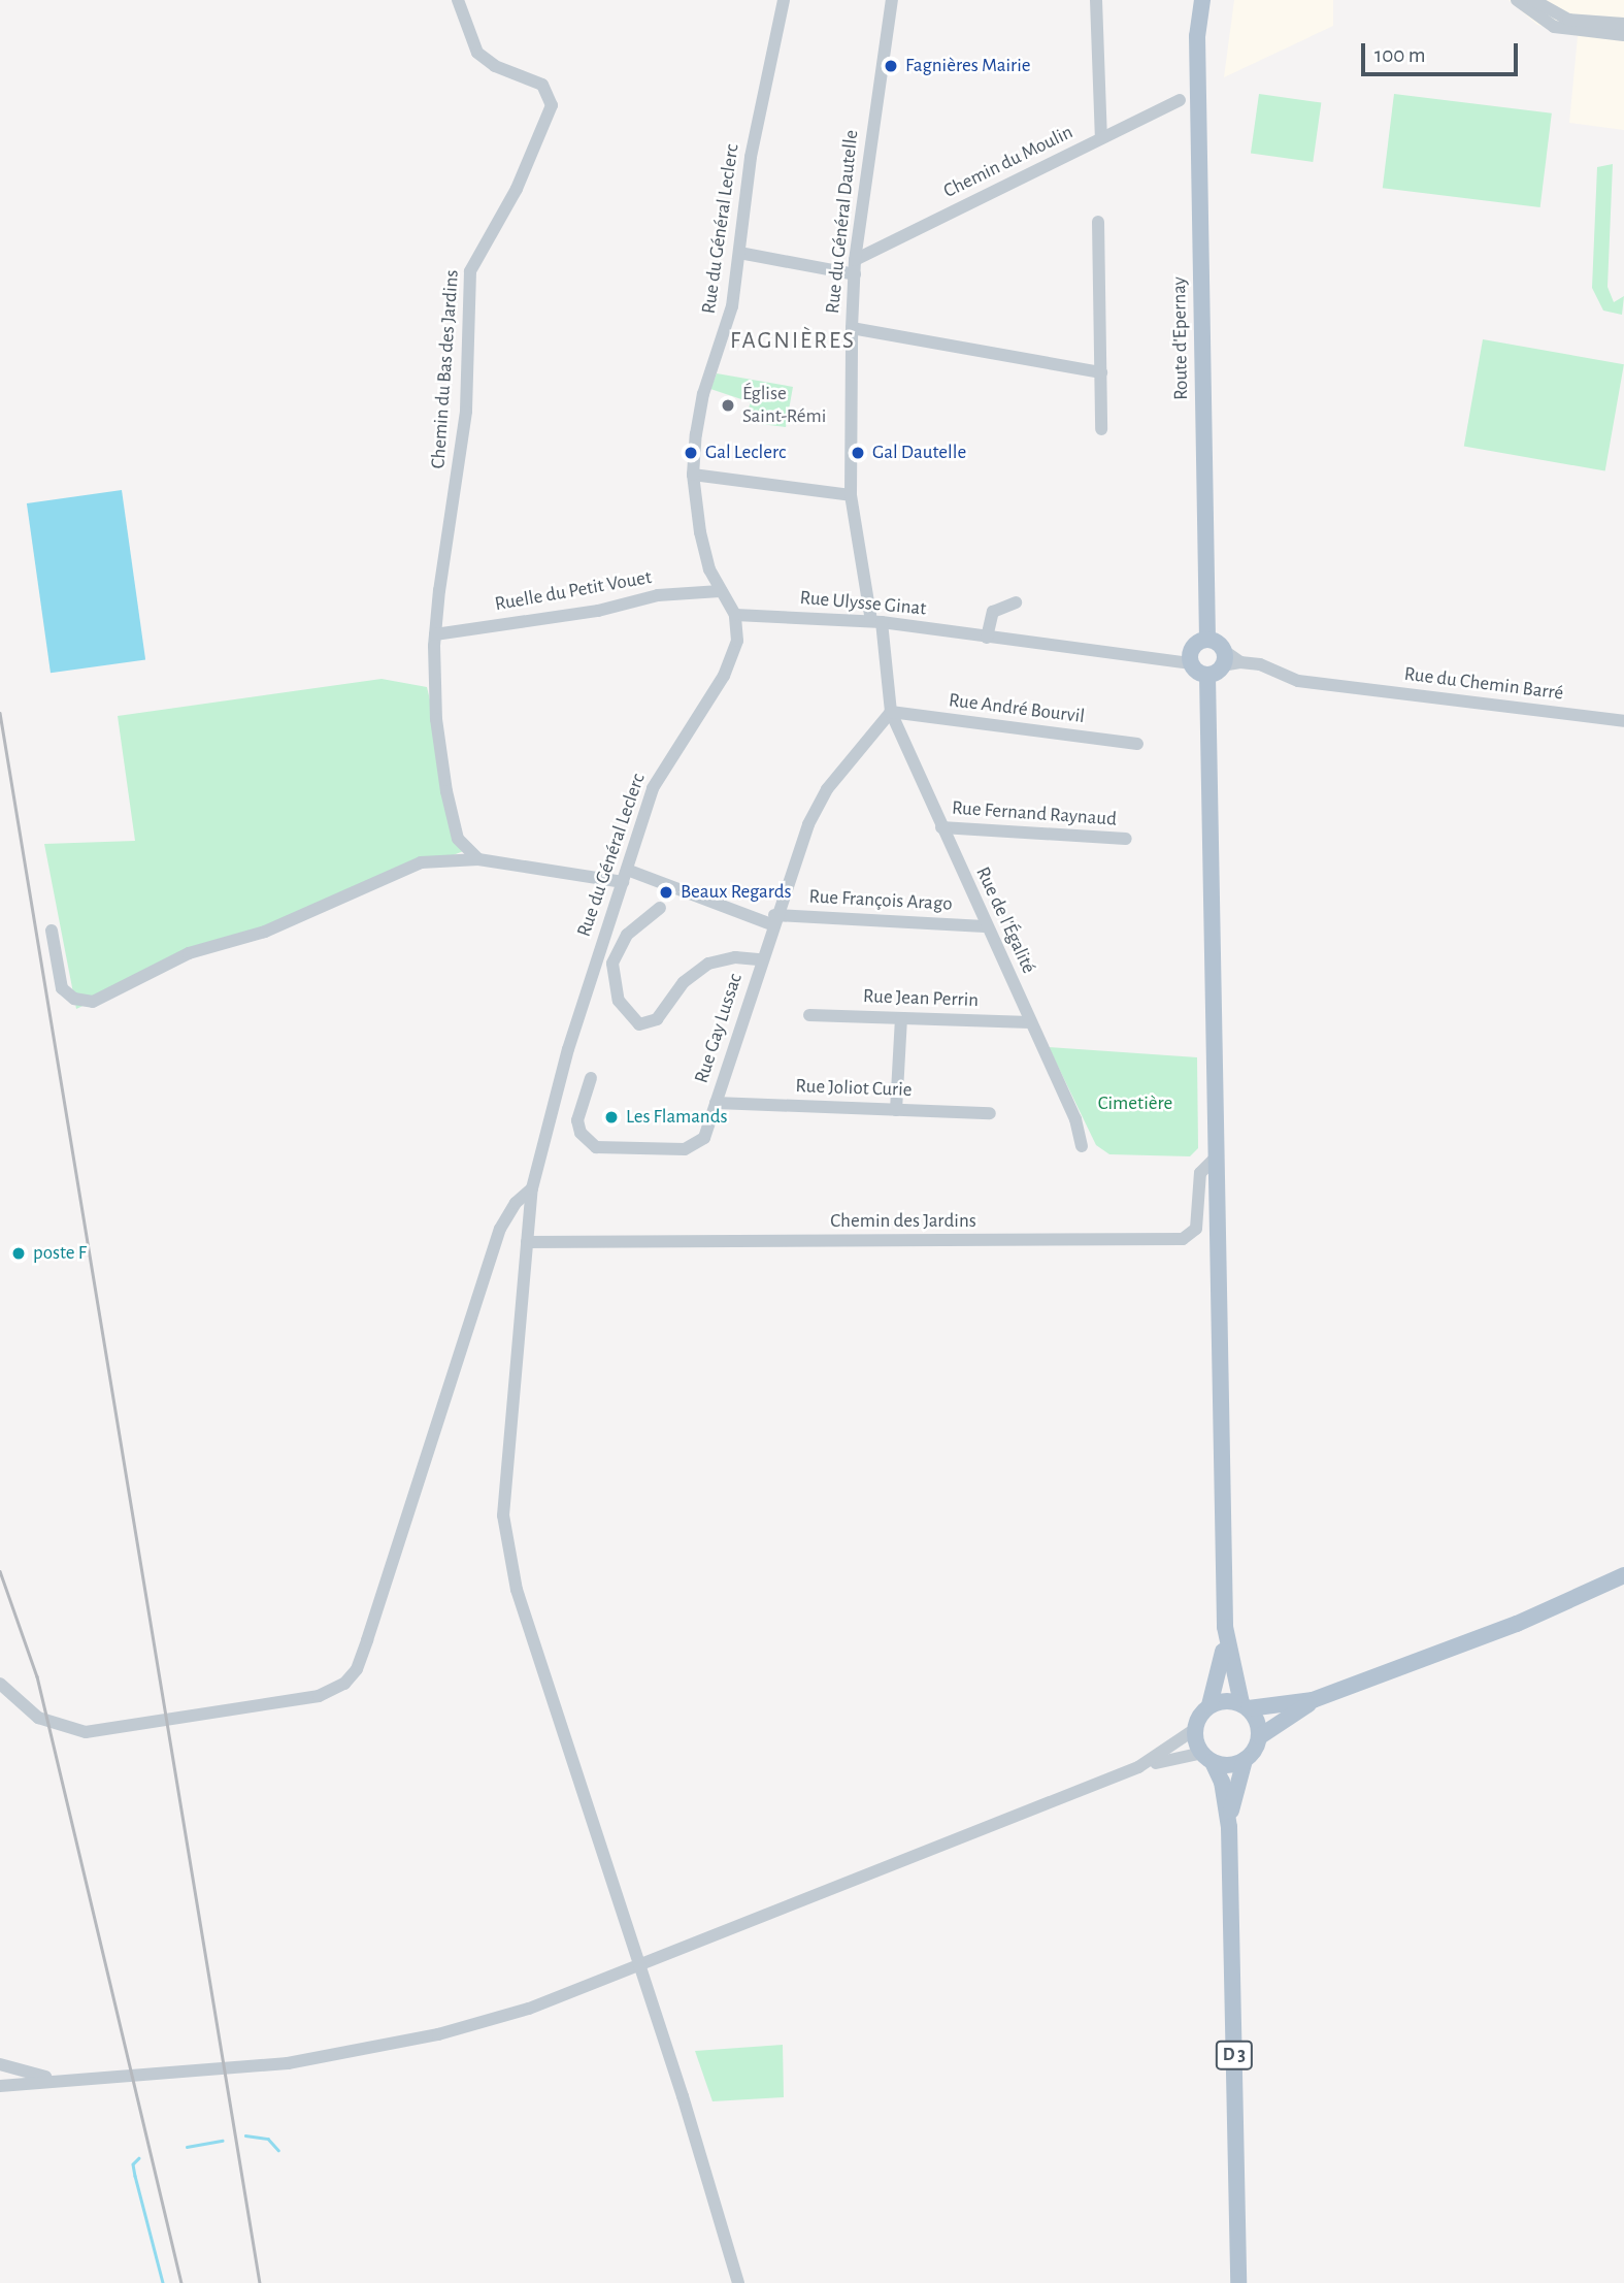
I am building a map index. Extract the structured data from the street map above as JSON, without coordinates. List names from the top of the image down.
{
  "streets": {
    "main road": ["Route d'Epernay", "D 3"],
    "street": [
      "Chemin du Moulin",
      "Rue du Général Dautelle",
      "Rue du Général Leclerc",
      "Chemin du Bas des Jardins",
      "Ruelle du Petit Vouet",
      "Rue Ulysse Ginat",
      "Rue du Chemin Barré",
      "Rue André Bourvil",
      "Rue Fernand Raynaud",
      "Rue François Arago",
      "Rue de l'Égalité",
      "Rue Jean Perrin",
      "Rue Gay Lussac",
      "Rue Joliot Curie",
      "Chemin des Jardins"
    ]
  },
  "crossings": [
    ["Chemin du Moulin", "Rue du Général Dautelle"],
    ["Rue du Général Dautelle", "Rue Ulysse Ginat"],
    ["Rue du Général Dautelle", "Rue André Bourvil"],
    ["Rue du Général Dautelle", "Rue de l'Égalité"],
    ["Rue du Général Leclerc", "Ruelle du Petit Vouet"],
    ["Rue du Général Leclerc", "Rue Ulysse Ginat"],
    ["Rue du Général Leclerc", "Rue François Arago"],
    ["Rue du Général Leclerc", "Chemin des Jardins"],
    ["Chemin du Bas des Jardins", "Ruelle du Petit Vouet"],
    ["Chemin du Bas des Jardins", "Rue François Arago"],
    ["Rue André Bourvil", "Rue de l'Égalité"],
    ["Rue Fernand Raynaud", "Rue de l'Égalité"],
    ["Rue François Arago", "Rue de l'Égalité"],
    ["Rue François Arago", "Rue Gay Lussac"],
    ["Rue de l'Égalité", "Rue Jean Perrin"],
    ["Rue Gay Lussac", "Rue Joliot Curie"]
  ],
  "districts": ["FAGNIÈRES"],
  "parks": ["Cimetière"],
  "places": [
    "Fagnières Mairie",
    "Église Saint-Rémi",
    "Gal Leclerc",
    "Gal Dautelle",
    "Beaux Regards",
    "Les Flamands",
    "poste F"
  ],
  "scale_bar": "100 m"
}
